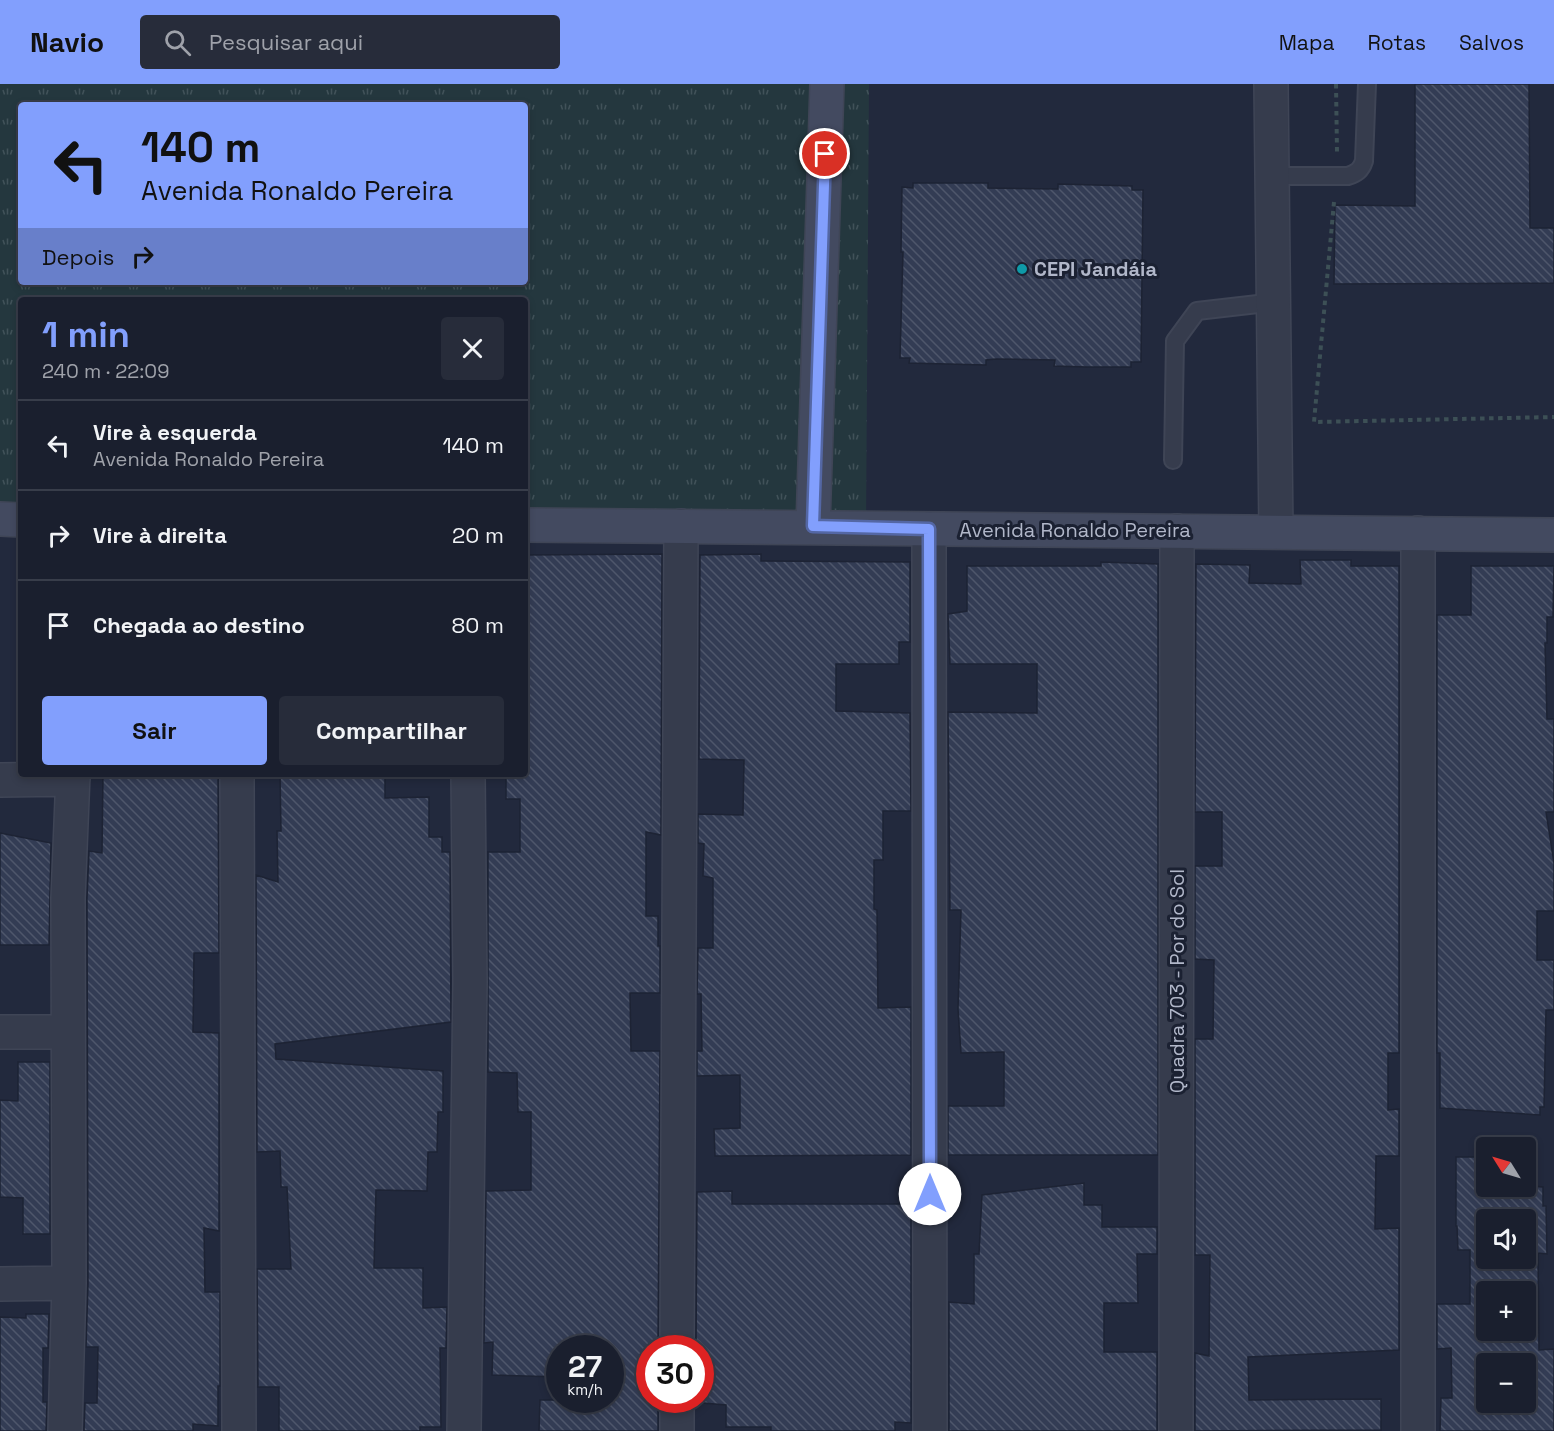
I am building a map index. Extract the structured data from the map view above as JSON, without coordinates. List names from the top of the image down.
{
  "streets": {
    "street": ["Avenida Ronaldo Pereira", "Quadra 703 - Por do Sol"]
  },
  "crossings": [
    ["Avenida Ronaldo Pereira", "Quadra 703 - Por do Sol"]
  ],
  "places": ["CEPI Jandáia"],
  "north": "top left",
  "page": {
    "header": "Navio",
    "search": "Pesquisar aqui",
    "nav": ["Mapa", "Rotas", "Salvos"],
    "turn": ["140 m", "Avenida Ronaldo Pereira"],
    "then": "Depois",
    "heading": ["1 min", "240 m · 22:09"],
    "list": [
      {
        "name": "Vire à esquerda",
        "note": "Avenida Ronaldo Pereira",
        "value": "140 m"
      },
      {
        "name": "Vire à direita",
        "value": "20 m"
      },
      {
        "name": "Chegada ao destino",
        "value": "80 m"
      }
    ],
    "buttons": ["Sair", "Compartilhar"],
    "map_buttons": ["+", "−"],
    "speed": "27 km/h",
    "limit": "30"
  }
}
